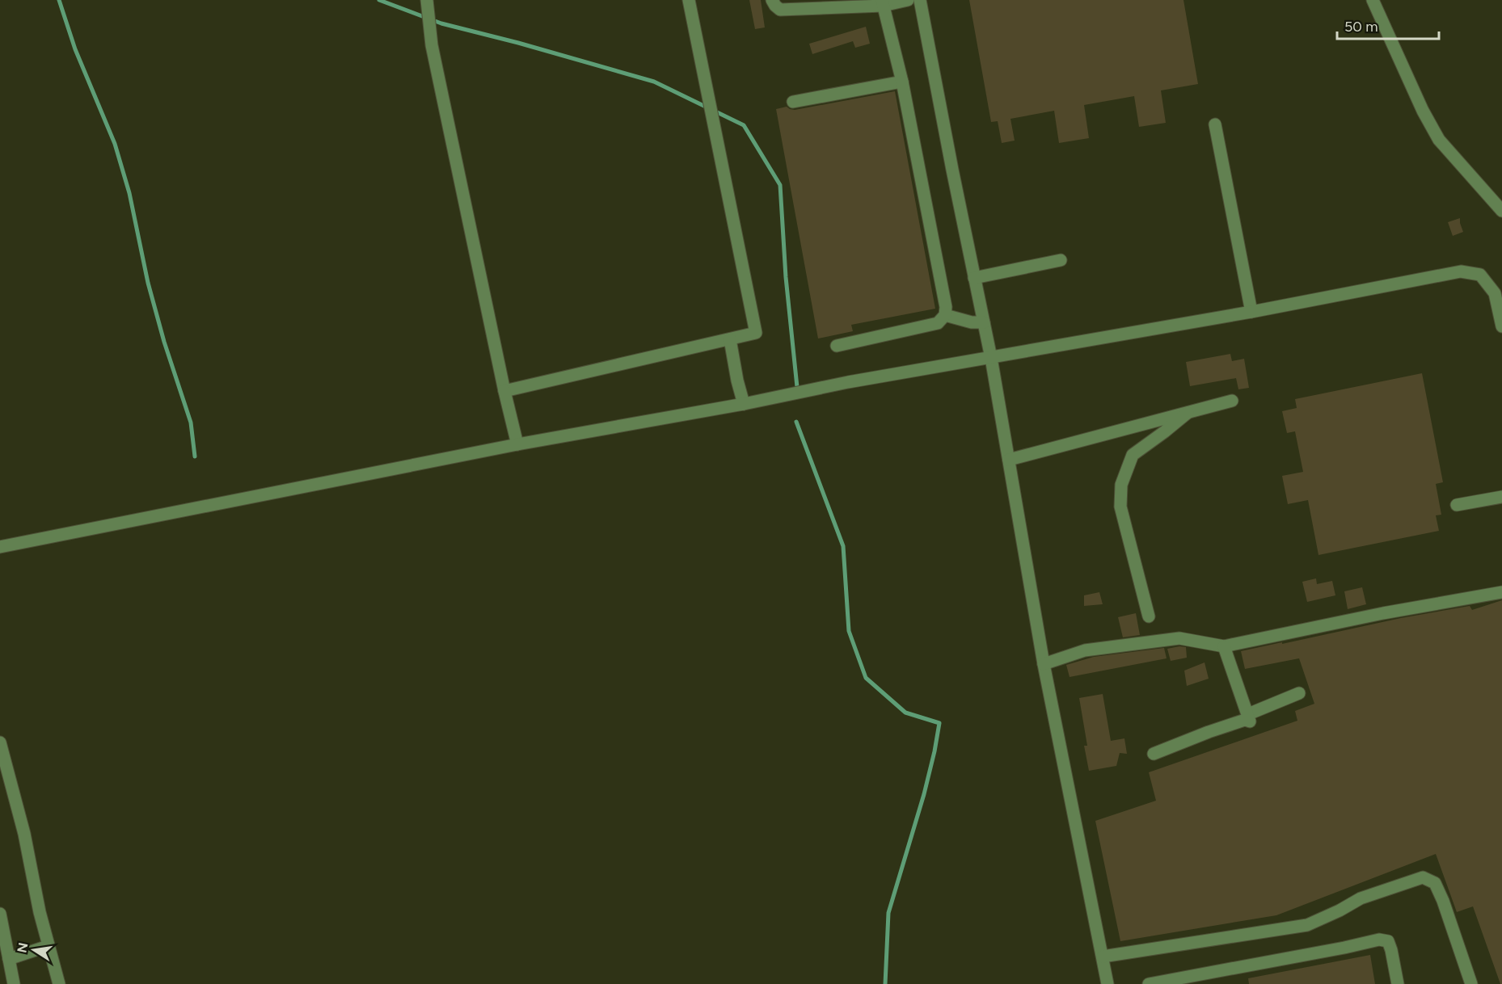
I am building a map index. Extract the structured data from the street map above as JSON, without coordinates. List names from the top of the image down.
{
  "scale_bar": "50 m",
  "north": "left"
}
